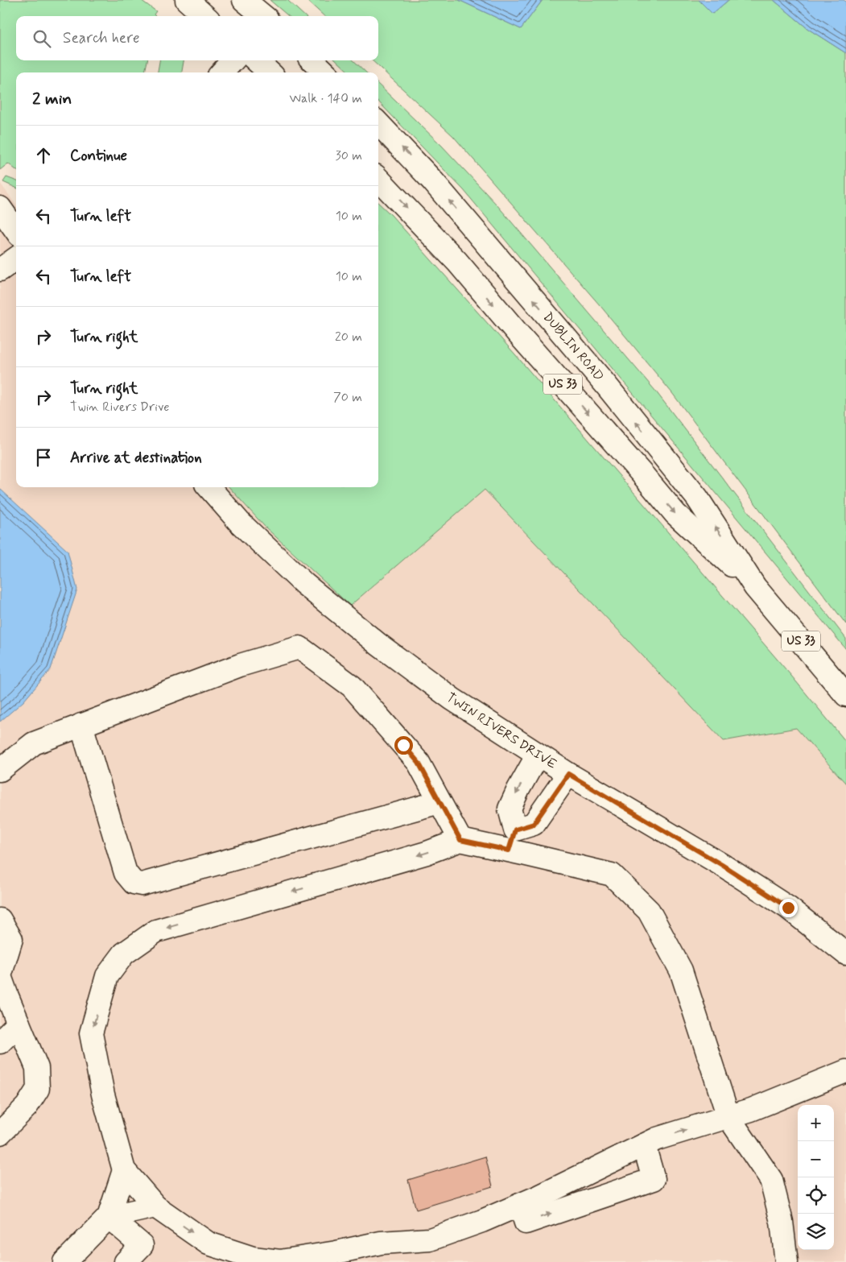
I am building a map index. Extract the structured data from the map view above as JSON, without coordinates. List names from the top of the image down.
{
  "streets": {
    "main road": ["DUBLIN ROAD", "US 33", "TWIN RIVERS DRIVE"]
  },
  "page": {
    "search": "Search here",
    "heading": ["2 min", "Walk · 140 m"],
    "list": [
      ["Continue", "30 m"],
      ["Turn left", "10 m"],
      ["Turn left", "10 m"],
      ["Turn right", "20 m"],
      ["Turn right", "Twin Rivers Drive", "70 m"],
      "Arrive at destination"
    ],
    "map_buttons": ["+", "−"]
  }
}
